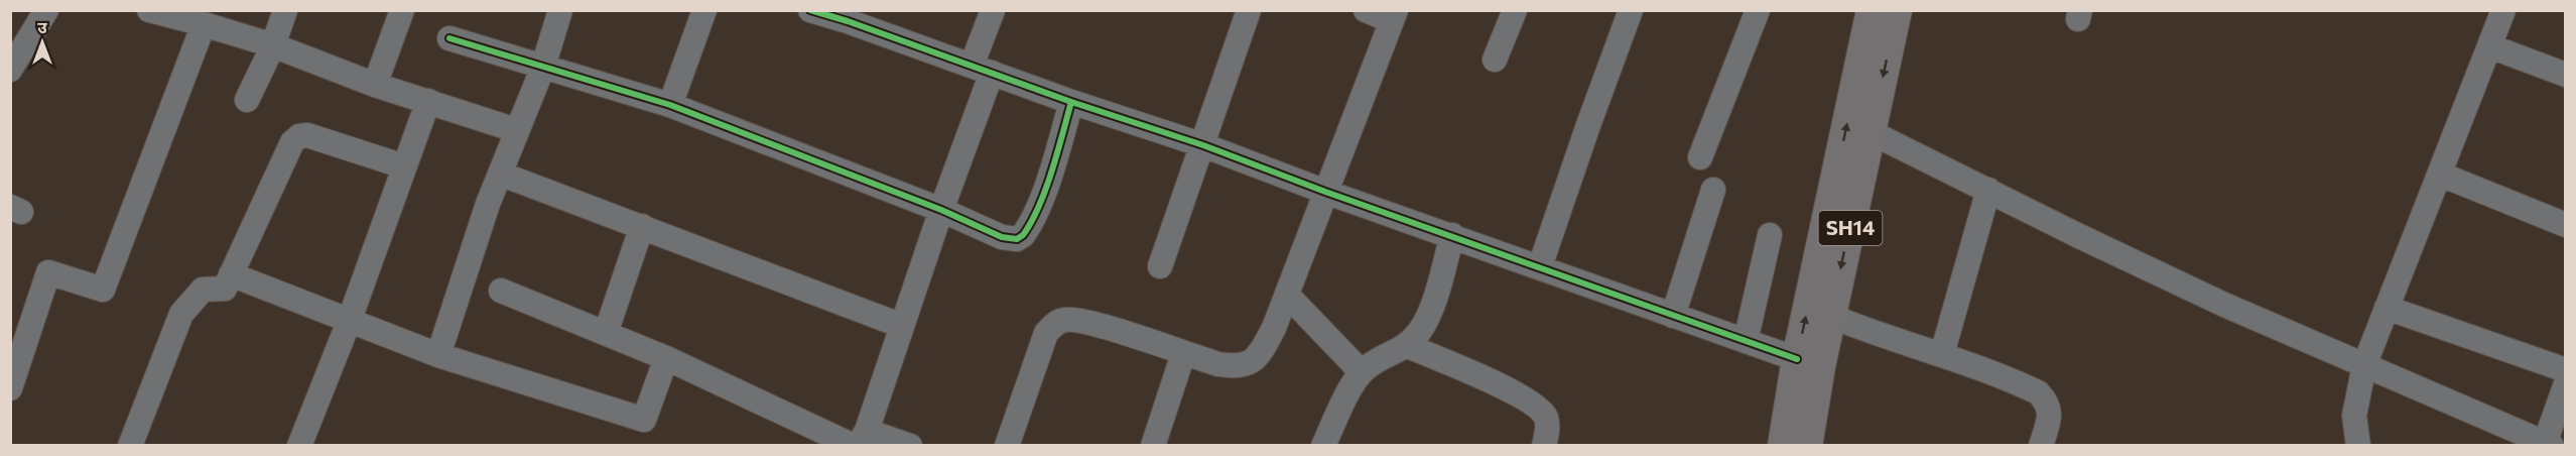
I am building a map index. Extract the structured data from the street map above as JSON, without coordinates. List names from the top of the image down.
{
  "streets": {
    "main road": ["SH14"]
  },
  "north": "top"
}
